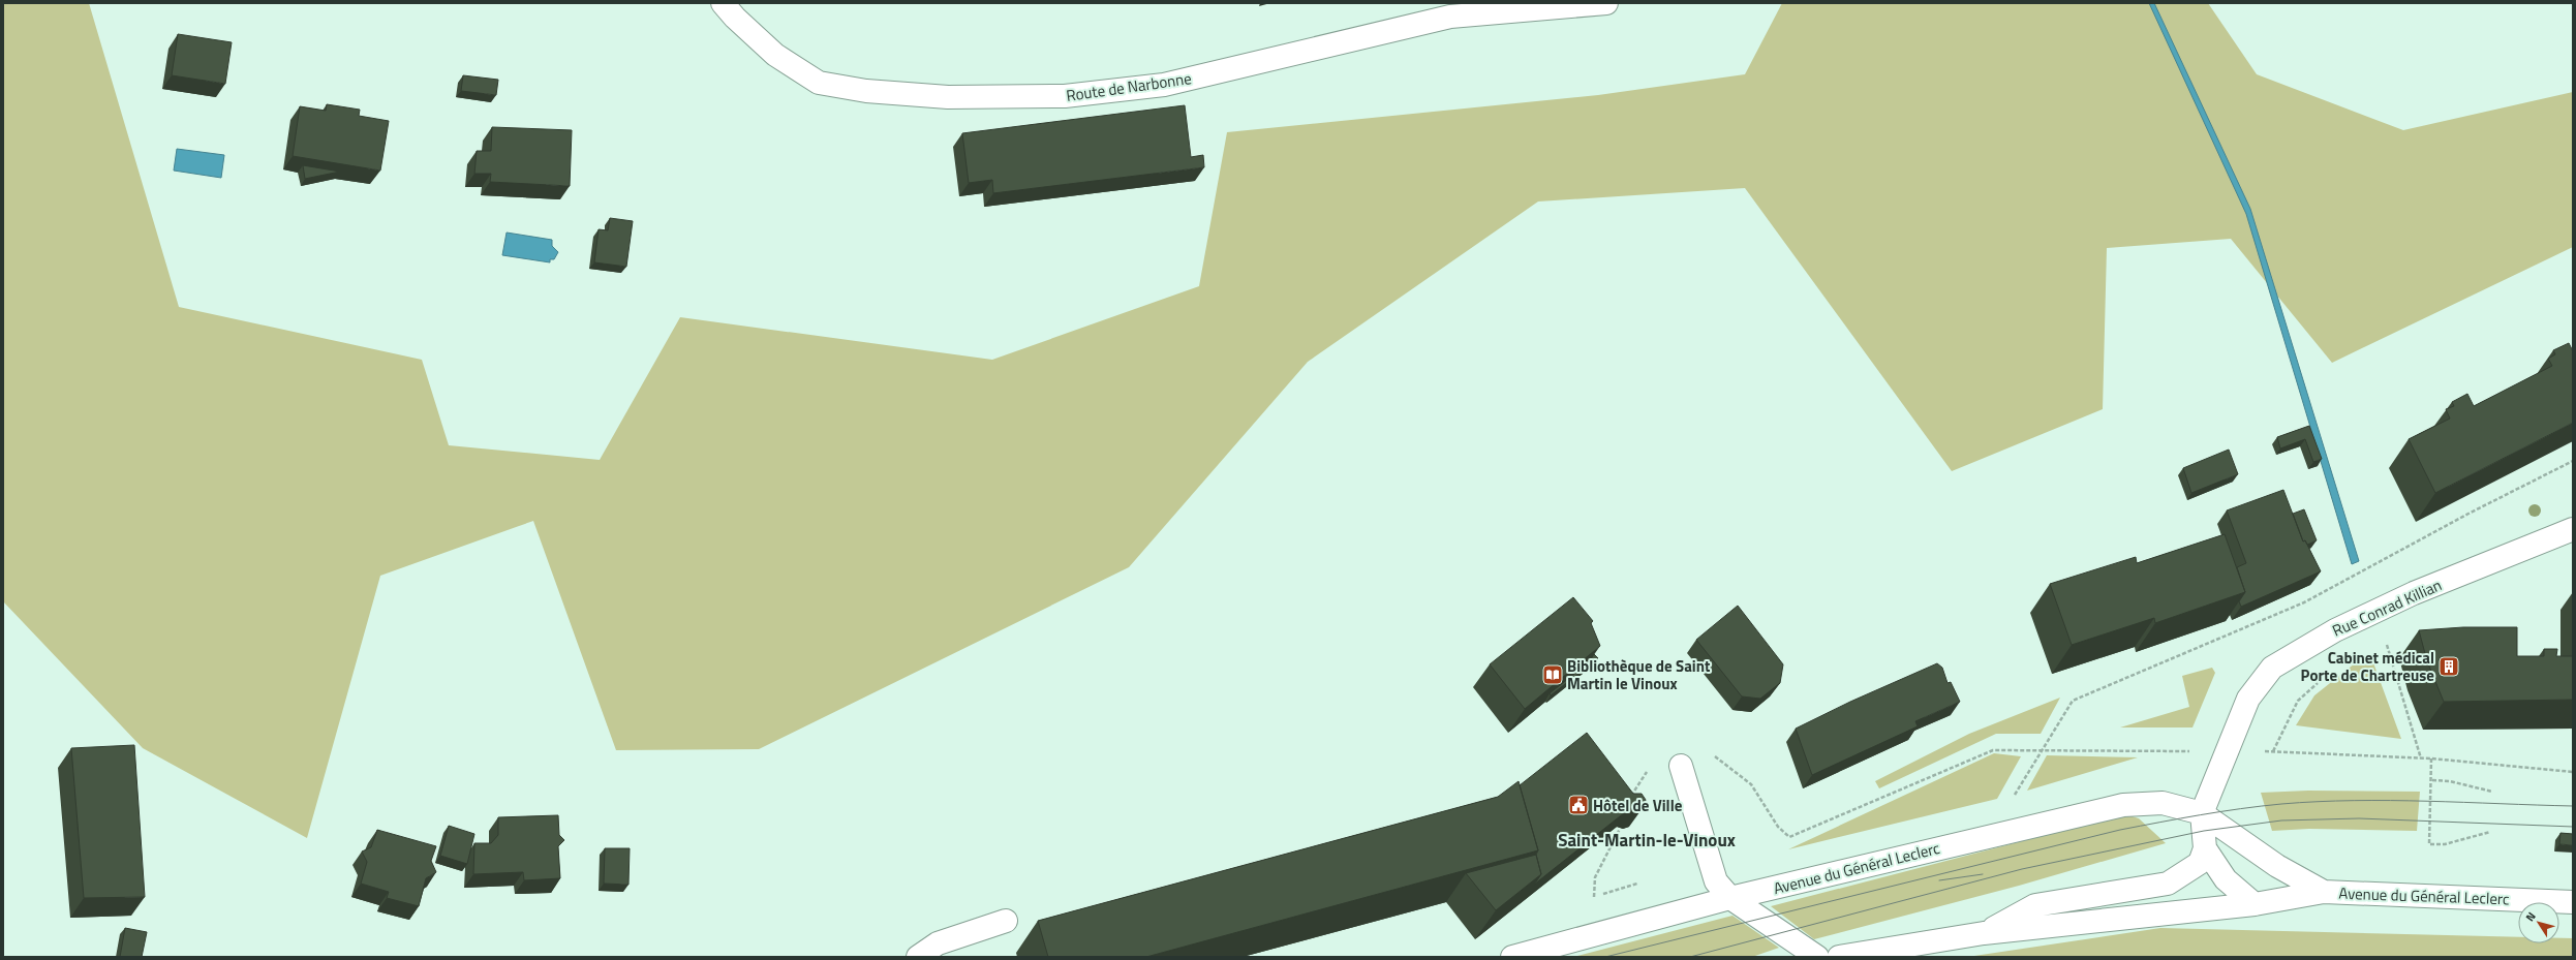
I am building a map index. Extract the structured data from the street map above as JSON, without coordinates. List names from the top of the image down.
{
  "streets": {
    "main road": ["Route de Narbonne", "Rue Conrad Killian", "Avenue du Général Leclerc"]
  },
  "crossings": [
    ["Rue Conrad Killian", "Avenue du Général Leclerc"]
  ],
  "districts": ["Saint-Martin-le-Vinoux"],
  "places": {
    "building": ["Cabinet médical Porte de Chartreuse"],
    "library": ["Bibliothèque de Saint Martin le Vinoux"],
    "public building": ["Hôtel de Ville"]
  },
  "north": "top left"
}
